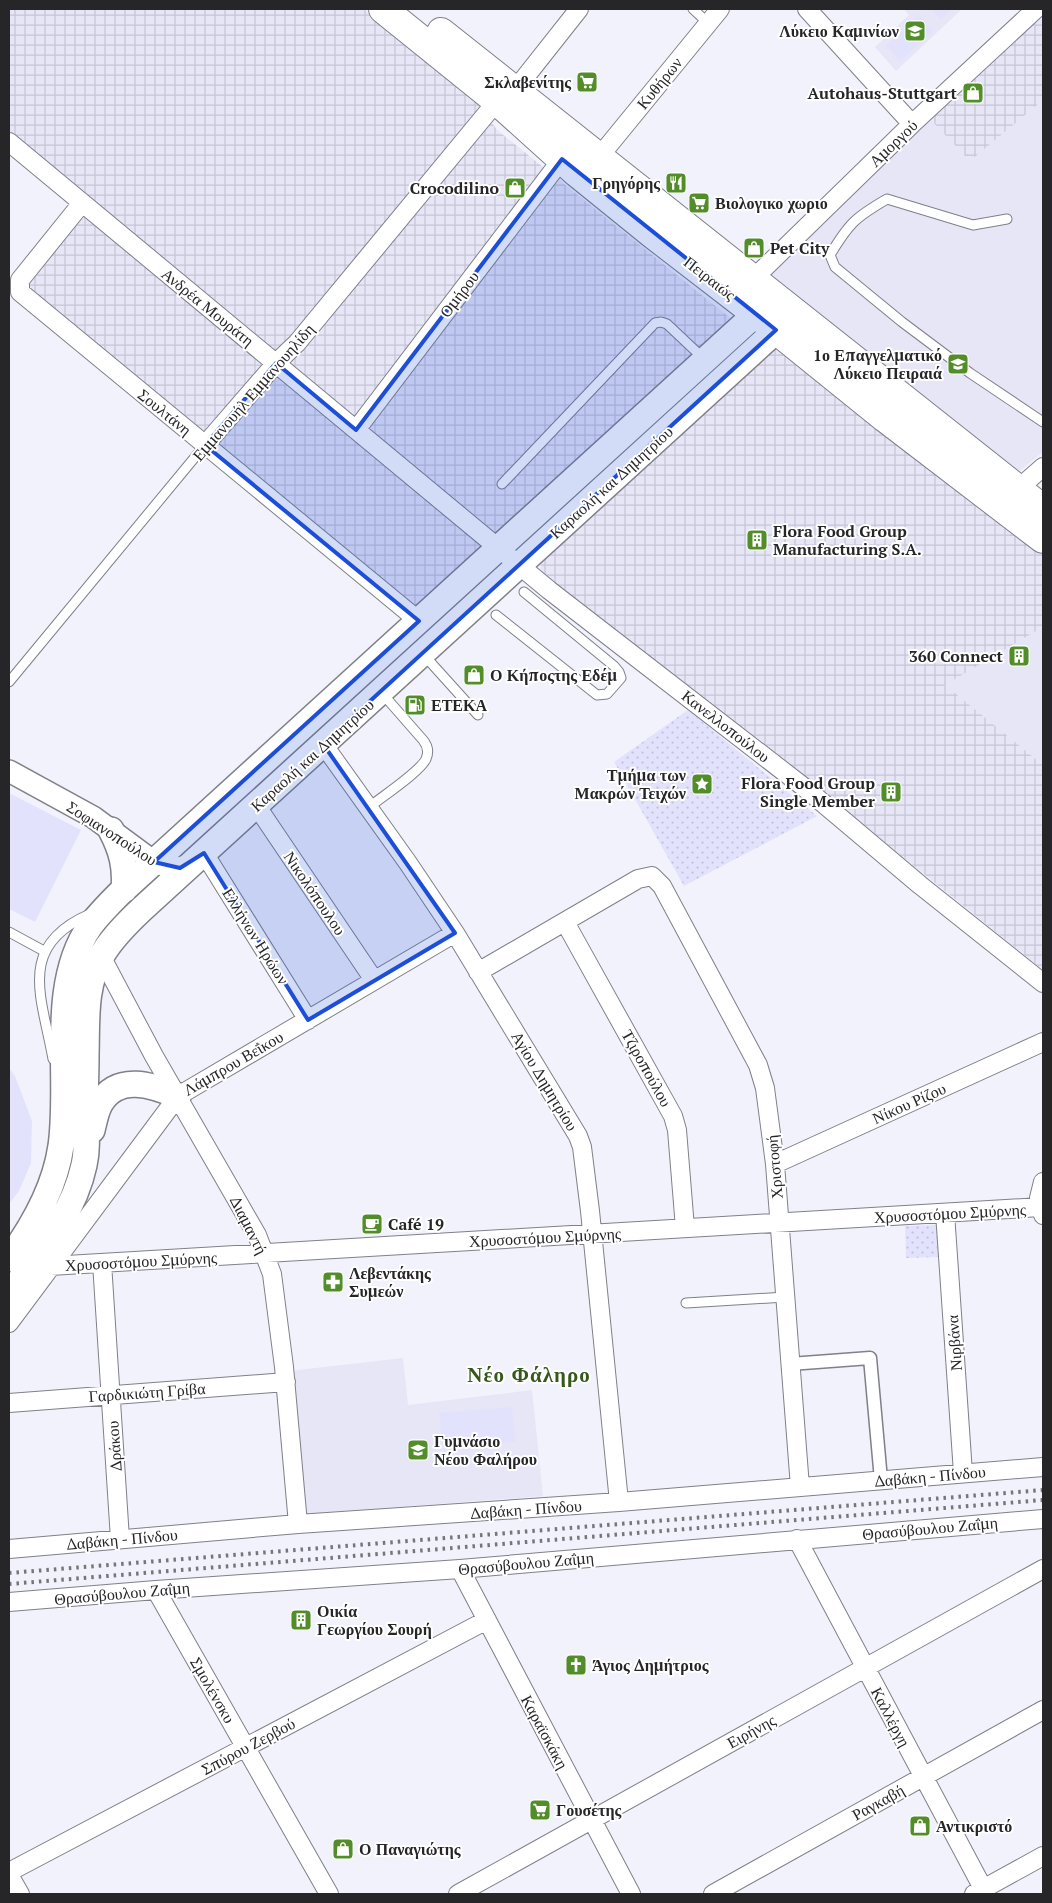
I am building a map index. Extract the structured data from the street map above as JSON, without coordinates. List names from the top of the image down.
{
  "streets": {
    "main road": ["Πειραιώς", "Καραολή και Δημητρίου"],
    "street": [
      "Κυθήρων",
      "Αμοργού",
      "Ομήρου",
      "Ανδρέα Μουράτη",
      "Εμμανουήλ Εμμανουηλίδη",
      "Σουλτάνη",
      "Κανελλοπούλου",
      "Σοφιανοπούλου",
      "Νικολόπουλου",
      "Ελλήνων Ηρώων",
      "Λάμπρου Βεΐκου",
      "Τζιροπούλου",
      "Αγίου Δημητρίου",
      "Νίκου Ρίζου",
      "Χριστοφή",
      "Χρυσοστόμου Σμύρνης",
      "Διαμαντή",
      "Νιρβάνα",
      "Γαρδικιώτη Γρίβα",
      "Δράκου",
      "Δαβάκη - Πίνδου",
      "Θρασύβουλου Ζαΐμη",
      "Σμολένσκυ",
      "Καλλέργη",
      "Ειρήνης",
      "Καραϊσκάκη",
      "Σπύρου Ζερβού",
      "Ραγκαβή"
    ]
  },
  "crossings": [
    ["Κυθήρων", "Πειραιώς"],
    ["Αμοργού", "Πειραιώς"],
    ["Πειραιώς", "Ομήρου"],
    ["Πειραιώς", "Εμμανουήλ Εμμανουηλίδη"],
    ["Πειραιώς", "Καραολή και Δημητρίου"],
    ["Ομήρου", "Ανδρέα Μουράτη"],
    ["Ανδρέα Μουράτη", "Εμμανουήλ Εμμανουηλίδη"],
    ["Ανδρέα Μουράτη", "Σουλτάνη"],
    ["Ανδρέα Μουράτη", "Καραολή και Δημητρίου"],
    ["Ανδρέα Μουράτη", "Κανελλοπούλου"],
    ["Εμμανουήλ Εμμανουηλίδη", "Σουλτάνη"],
    ["Σουλτάνη", "Καραολή και Δημητρίου"],
    ["Καραολή και Δημητρίου", "Κανελλοπούλου"],
    ["Καραολή και Δημητρίου", "Σοφιανοπούλου"],
    ["Καραολή και Δημητρίου", "Νικολόπουλου"],
    ["Καραολή και Δημητρίου", "Ελλήνων Ηρώων"],
    ["Καραολή και Δημητρίου", "Αγίου Δημητρίου"],
    ["Καραολή και Δημητρίου", "Διαμαντή"],
    ["Σοφιανοπούλου", "Ελλήνων Ηρώων"],
    ["Νικολόπουλου", "Λάμπρου Βεΐκου"],
    ["Ελλήνων Ηρώων", "Λάμπρου Βεΐκου"],
    ["Λάμπρου Βεΐκου", "Αγίου Δημητρίου"],
    ["Λάμπρου Βεΐκου", "Χρυσοστόμου Σμύρνης"],
    ["Λάμπρου Βεΐκου", "Διαμαντή"],
    ["Τζιροπούλου", "Χριστοφή"],
    ["Τζιροπούλου", "Χρυσοστόμου Σμύρνης"],
    ["Αγίου Δημητρίου", "Χρυσοστόμου Σμύρνης"],
    ["Αγίου Δημητρίου", "Δαβάκη - Πίνδου"],
    ["Νίκου Ρίζου", "Χριστοφή"],
    ["Χριστοφή", "Χρυσοστόμου Σμύρνης"],
    ["Χριστοφή", "Δαβάκη - Πίνδου"],
    ["Χρυσοστόμου Σμύρνης", "Διαμαντή"],
    ["Χρυσοστόμου Σμύρνης", "Νιρβάνα"],
    ["Χρυσοστόμου Σμύρνης", "Δράκου"],
    ["Διαμαντή", "Γαρδικιώτη Γρίβα"],
    ["Διαμαντή", "Δαβάκη - Πίνδου"],
    ["Νιρβάνα", "Δαβάκη - Πίνδου"],
    ["Γαρδικιώτη Γρίβα", "Δράκου"],
    ["Δράκου", "Δαβάκη - Πίνδου"],
    ["Θρασύβουλου Ζαΐμη", "Σμολένσκυ"],
    ["Θρασύβουλου Ζαΐμη", "Καλλέργη"],
    ["Θρασύβουλου Ζαΐμη", "Καραϊσκάκη"],
    ["Σμολένσκυ", "Σπύρου Ζερβού"],
    ["Καλλέργη", "Ειρήνης"],
    ["Καλλέργη", "Ραγκαβή"],
    ["Ειρήνης", "Καραϊσκάκη"],
    ["Καραϊσκάκη", "Σπύρου Ζερβού"]
  ],
  "districts": ["Νέο Φάληρο"],
  "places": {
    "school or university": ["Λύκειο Καμινίων", "1ο Επαγγελματικό Λύκειο Πειραιά", "Γυμνάσιο Νέου Φαλήρου"],
    "supermarket": ["Σκλαβενίτης", "Βιολογικο χωριο", "Γουσέτης"],
    "shop": [
      "Autohaus-Stuttgart",
      "Crocodilino",
      "Pet City",
      "Ο Κήποςτης Εδέμ",
      "Αντικριστό",
      "Ο Παναγιώτης"
    ],
    "restaurant": ["Γρηγόρης"],
    "building": [
      "Flora Food Group Manufacturing S.A.",
      "360 Connect",
      "Flora Food Group Single Member",
      "Οικία Γεωργίου Σουρή"
    ],
    "fuel station": ["ΕΤΕΚΑ"],
    "place": ["Τμήμα των Μακρών Τειχών"],
    "cafe": ["Café 19"],
    "pharmacy": ["Λεβεντάκης Συμεών"],
    "church": ["Άγιος Δημήτριος"]
  }
}
